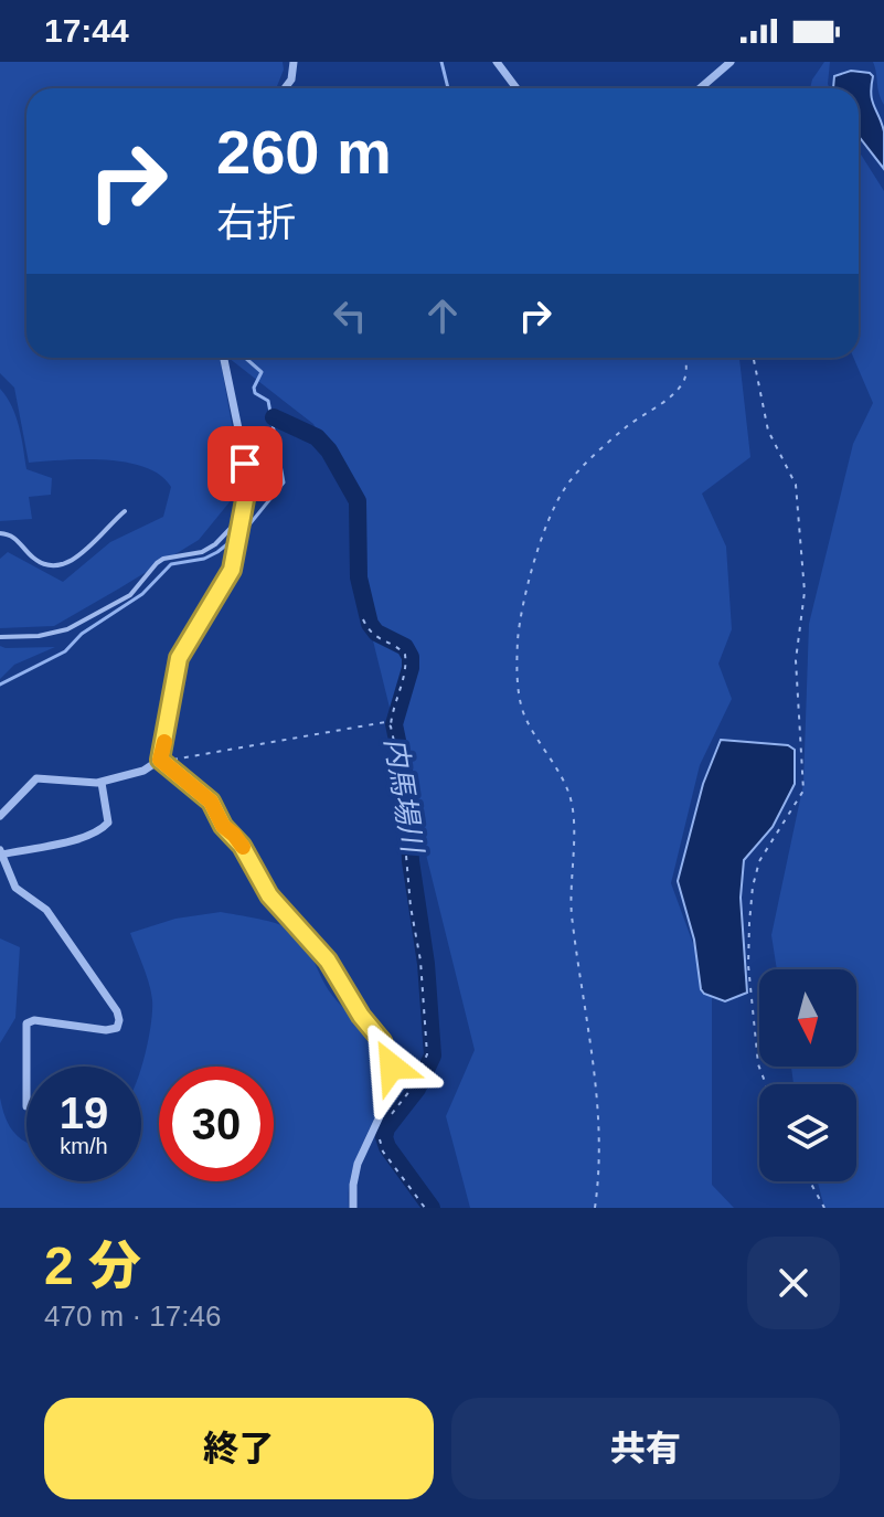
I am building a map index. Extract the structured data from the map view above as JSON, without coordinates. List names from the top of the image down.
{
  "water": ["内馬場川"],
  "north": "bottom",
  "page": {
    "status": "17:44",
    "turn": ["260 m", "右折"],
    "speed": "19 km/h",
    "limit": "30",
    "heading": ["2 分", "470 m · 17:46"],
    "buttons": ["終了", "共有"]
  }
}
